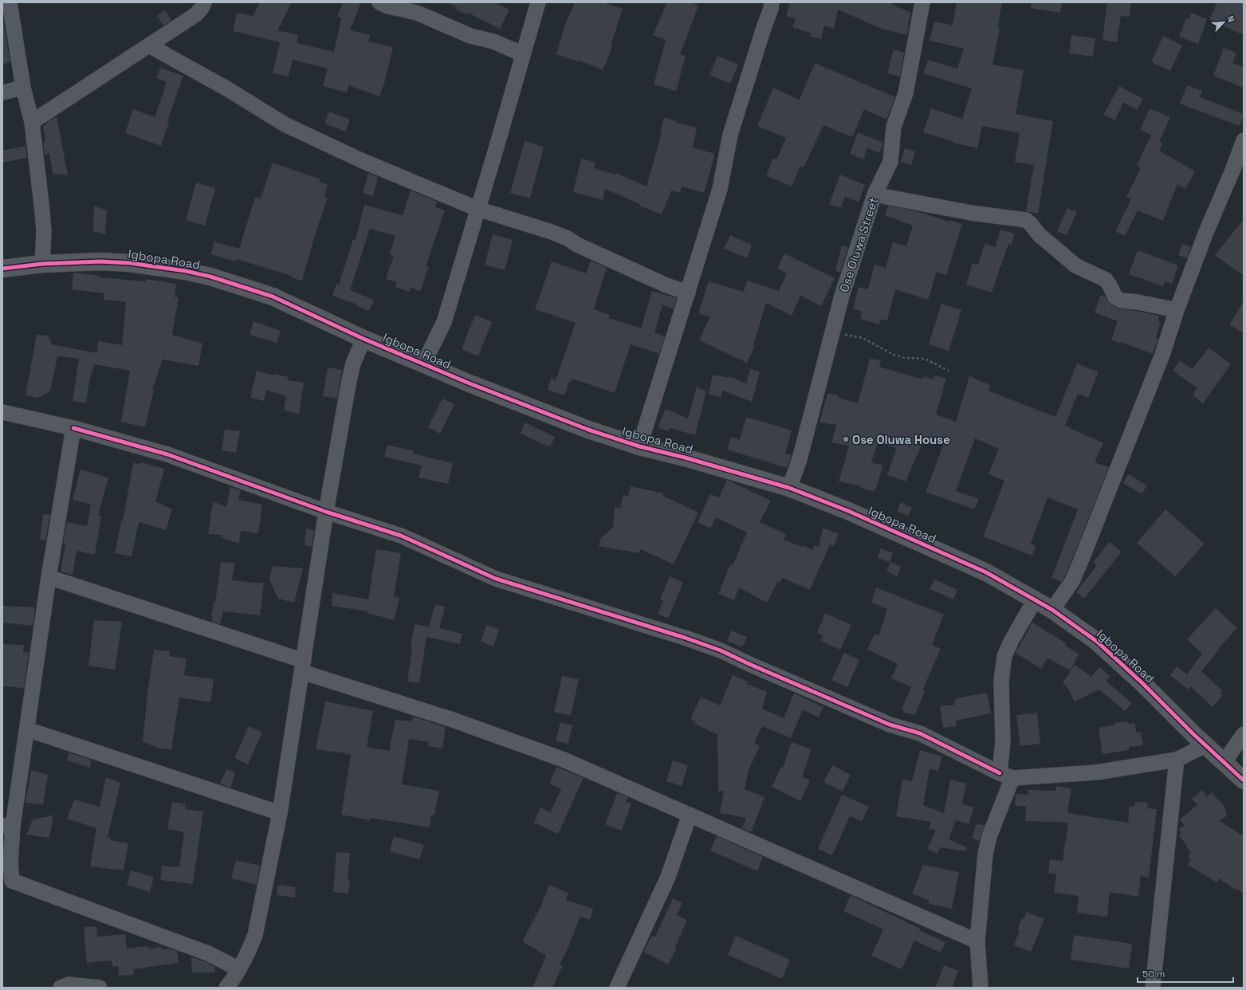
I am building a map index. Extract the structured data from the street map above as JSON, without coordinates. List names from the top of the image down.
{
  "streets": {
    "street": ["Ose Oluwa Street", "Igbopa Road"]
  },
  "crossings": [
    ["Ose Oluwa Street", "Igbopa Road"]
  ],
  "places": ["Ose Oluwa House"],
  "scale_bar": "50 m",
  "north": "top right"
}
